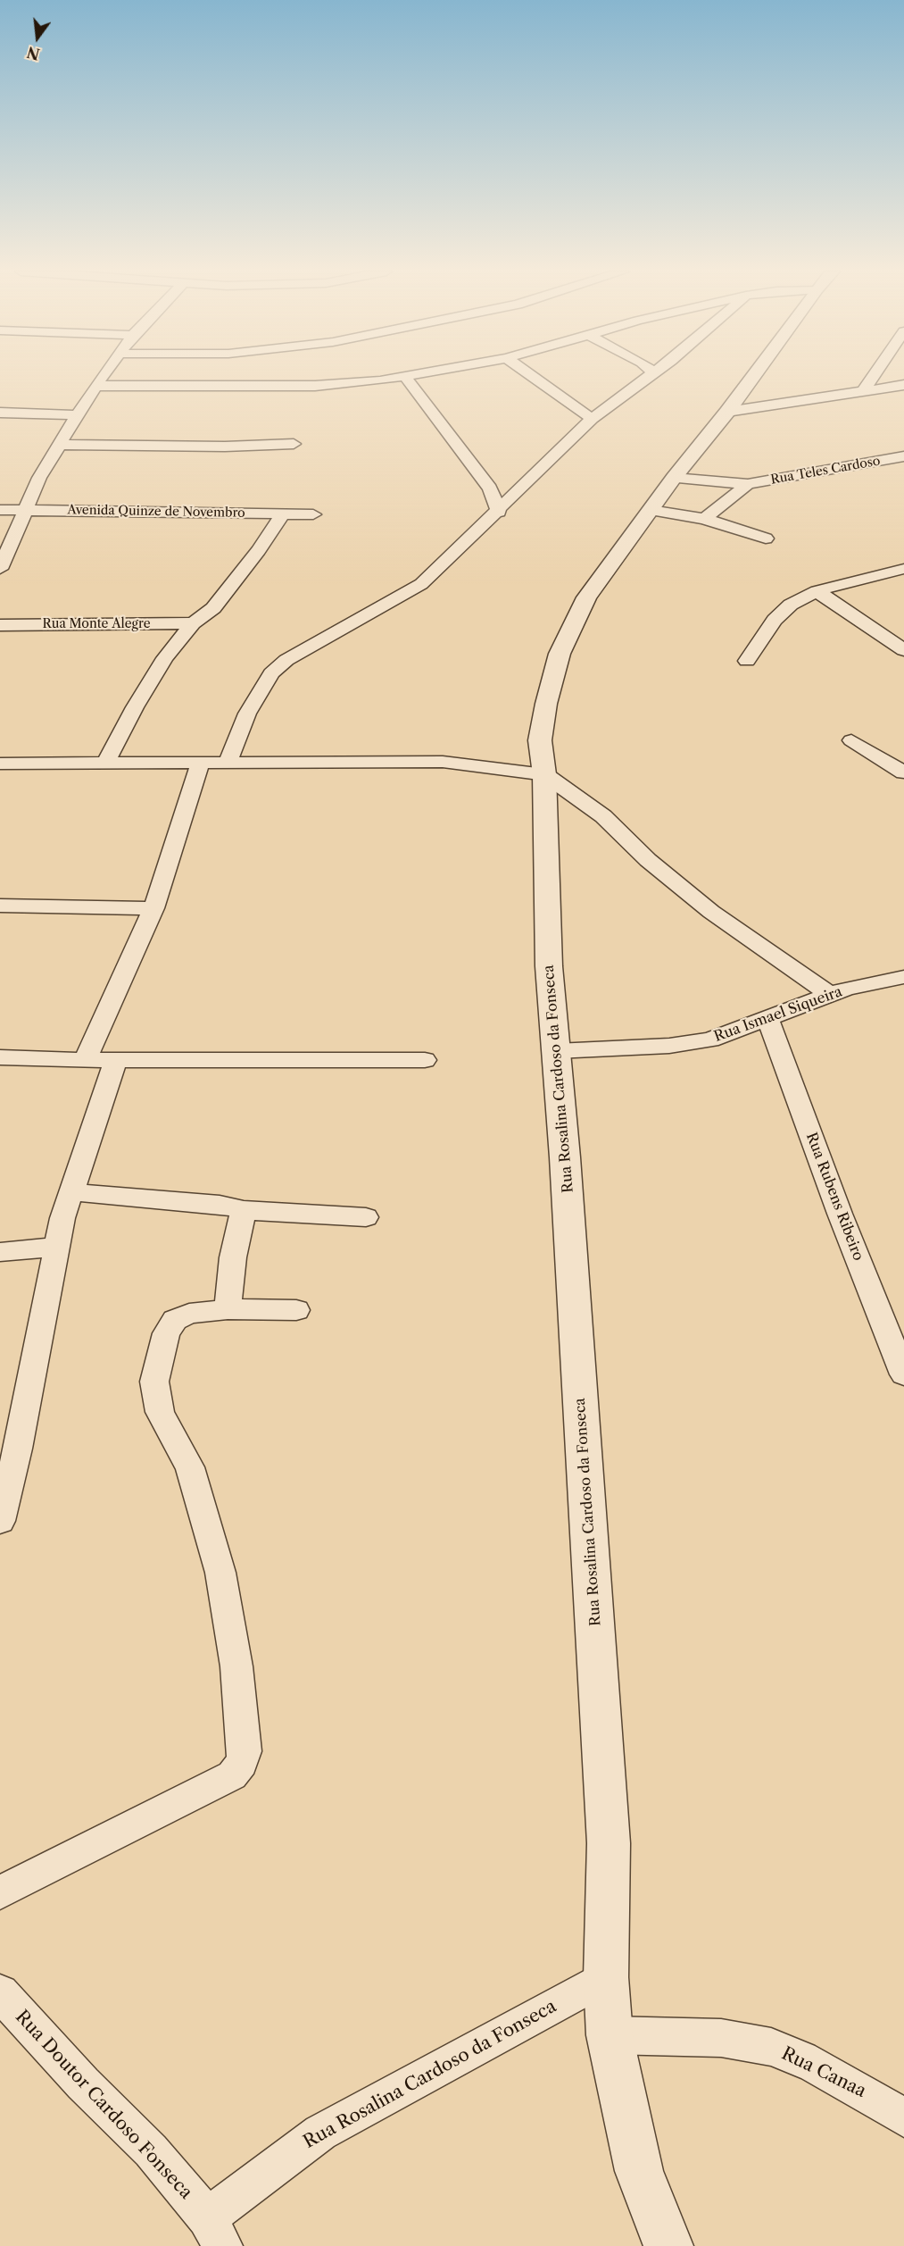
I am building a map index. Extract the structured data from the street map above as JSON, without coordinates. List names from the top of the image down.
{
  "streets": {
    "street": [
      "Rua Teles Cardoso",
      "Avenida Quinze de Novembro",
      "Rua Monte Alegre",
      "Rua Ismael Siqueira",
      "Rua Rosalina Cardoso da Fonseca",
      "Rua Rubens Ribeiro",
      "Rua Canaa",
      "Rua Doutor Cardoso Fonseca"
    ]
  },
  "crossings": [
    ["Rua Teles Cardoso", "Rua Rosalina Cardoso da Fonseca"],
    ["Rua Ismael Siqueira", "Rua Rosalina Cardoso da Fonseca"],
    ["Rua Ismael Siqueira", "Rua Rubens Ribeiro"],
    ["Rua Rosalina Cardoso da Fonseca", "Rua Canaa"],
    ["Rua Rosalina Cardoso da Fonseca", "Rua Doutor Cardoso Fonseca"]
  ],
  "north": "bottom"
}
